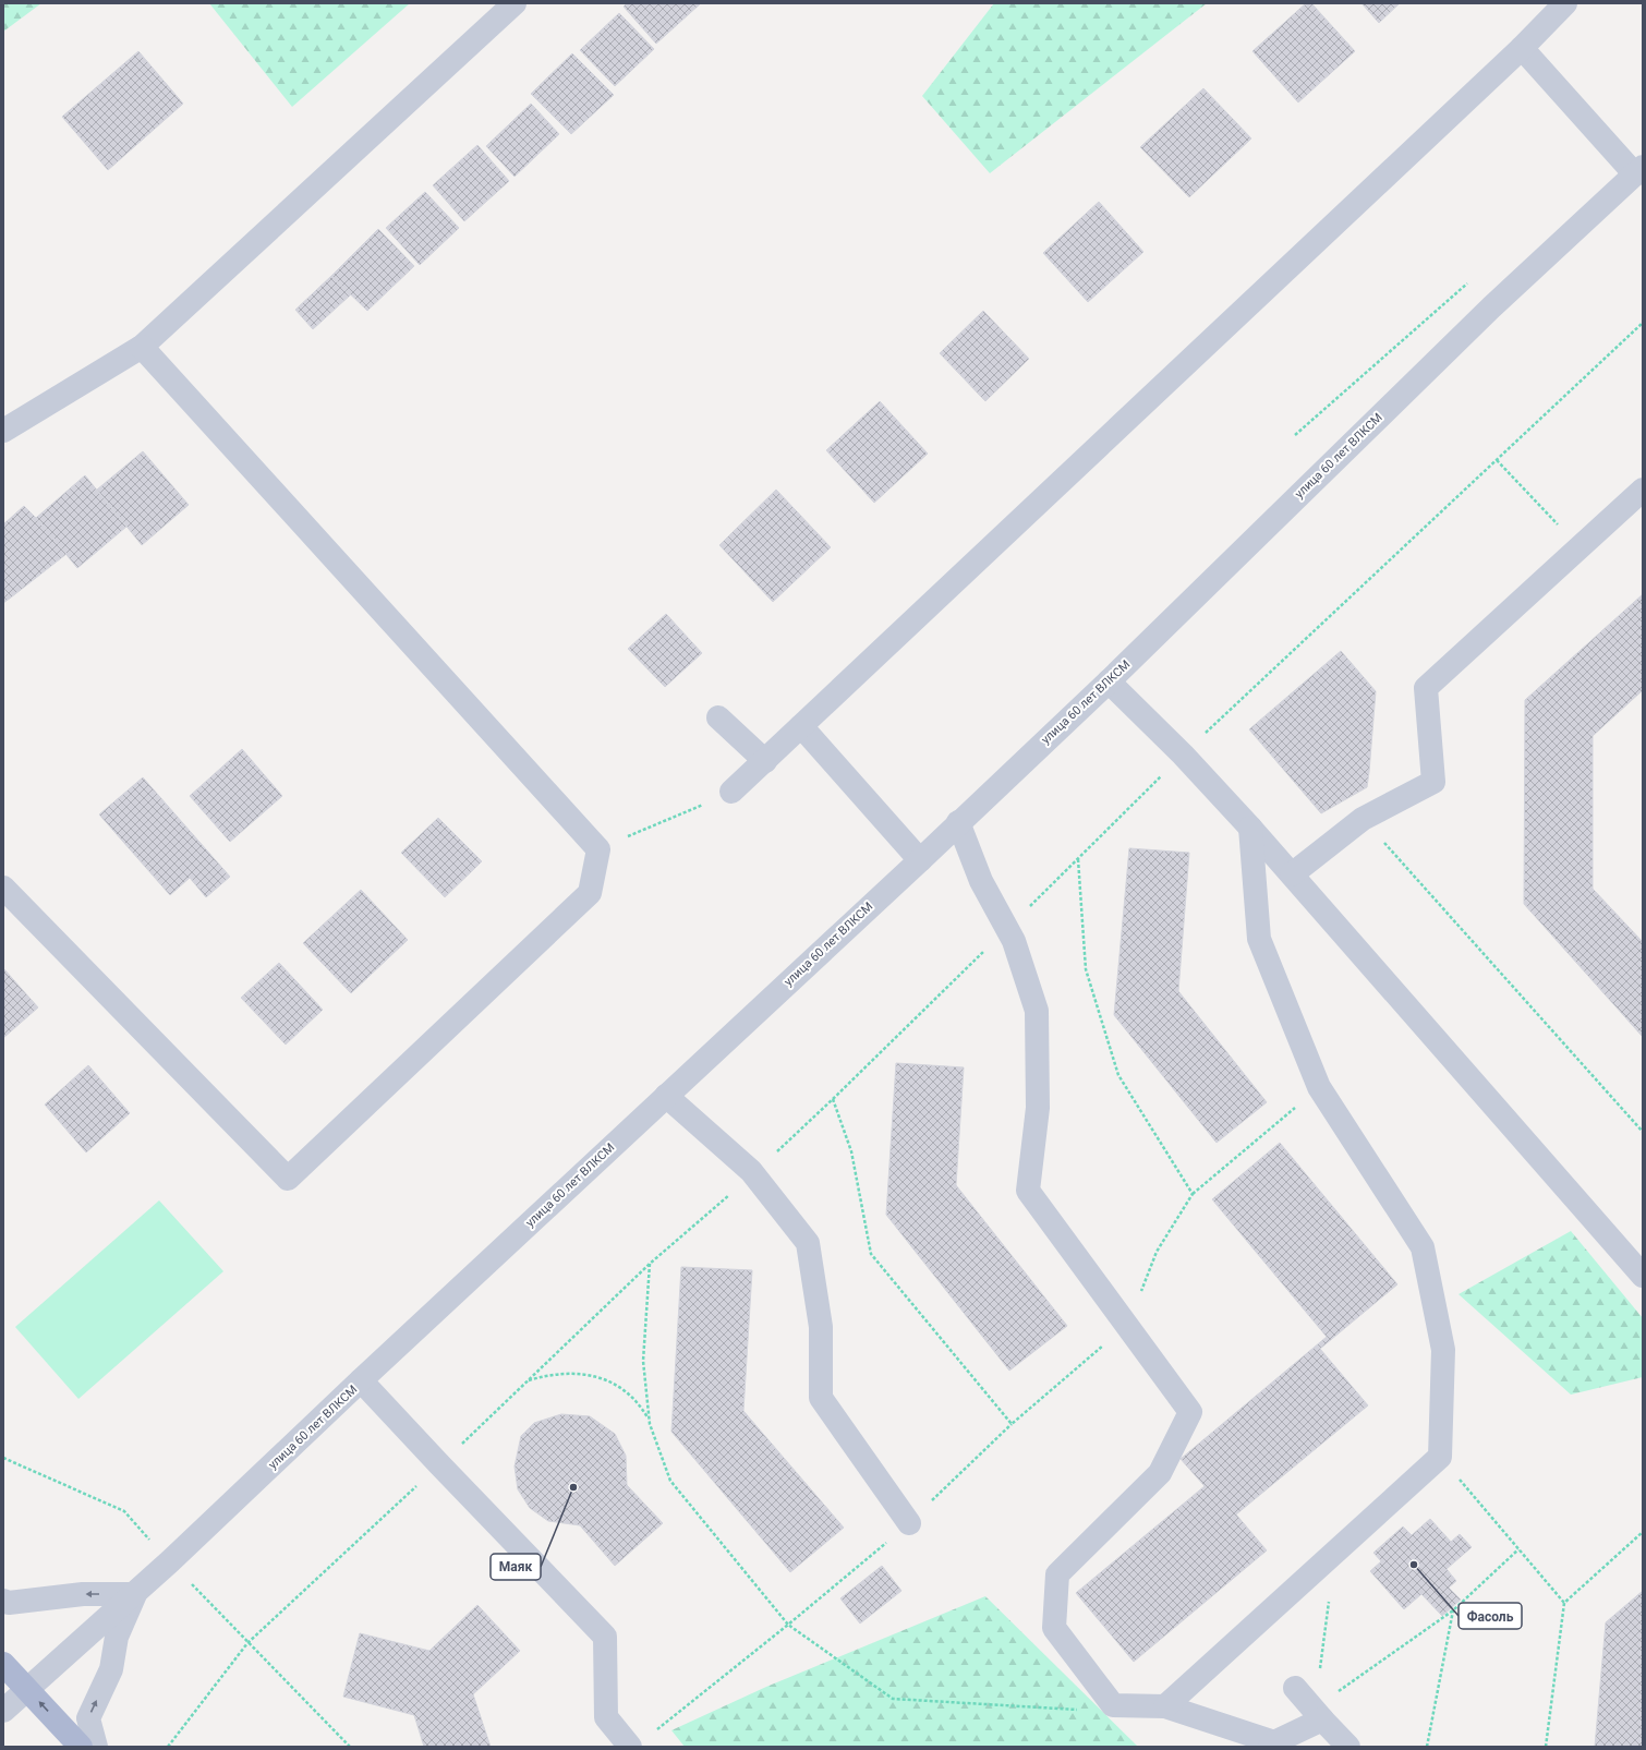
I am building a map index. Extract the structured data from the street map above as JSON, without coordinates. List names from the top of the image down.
{
  "streets": {
    "street": ["улица 60 лет ВЛКСМ"]
  },
  "places": ["Маяк", "Фасоль"]
}
